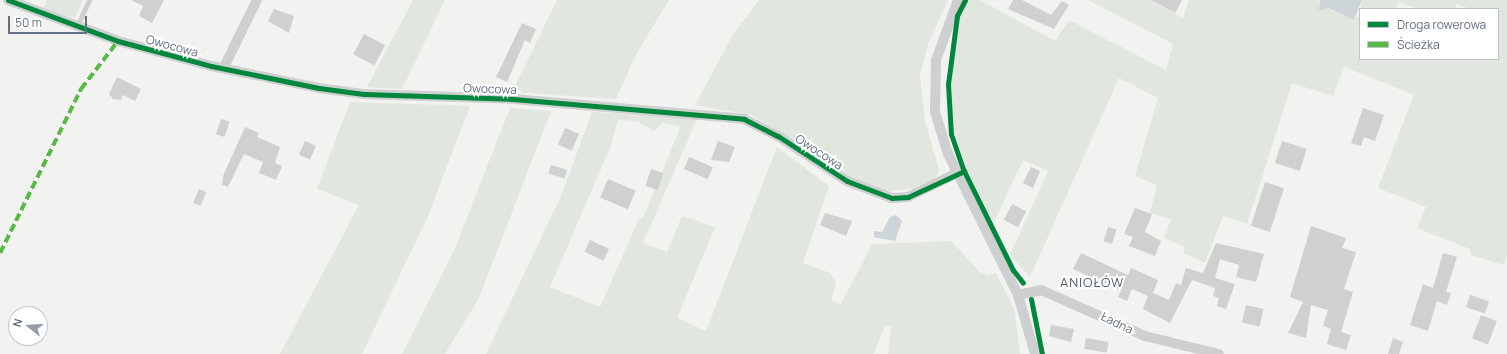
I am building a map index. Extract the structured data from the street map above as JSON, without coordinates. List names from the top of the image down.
{
  "streets": {
    "street": ["Owocowa", "Ładna"]
  },
  "districts": ["ANIOŁÓW"],
  "legend": ["Droga rowerowa", "Ścieżka"],
  "scale_bar": "50 m",
  "north": "left"
}
